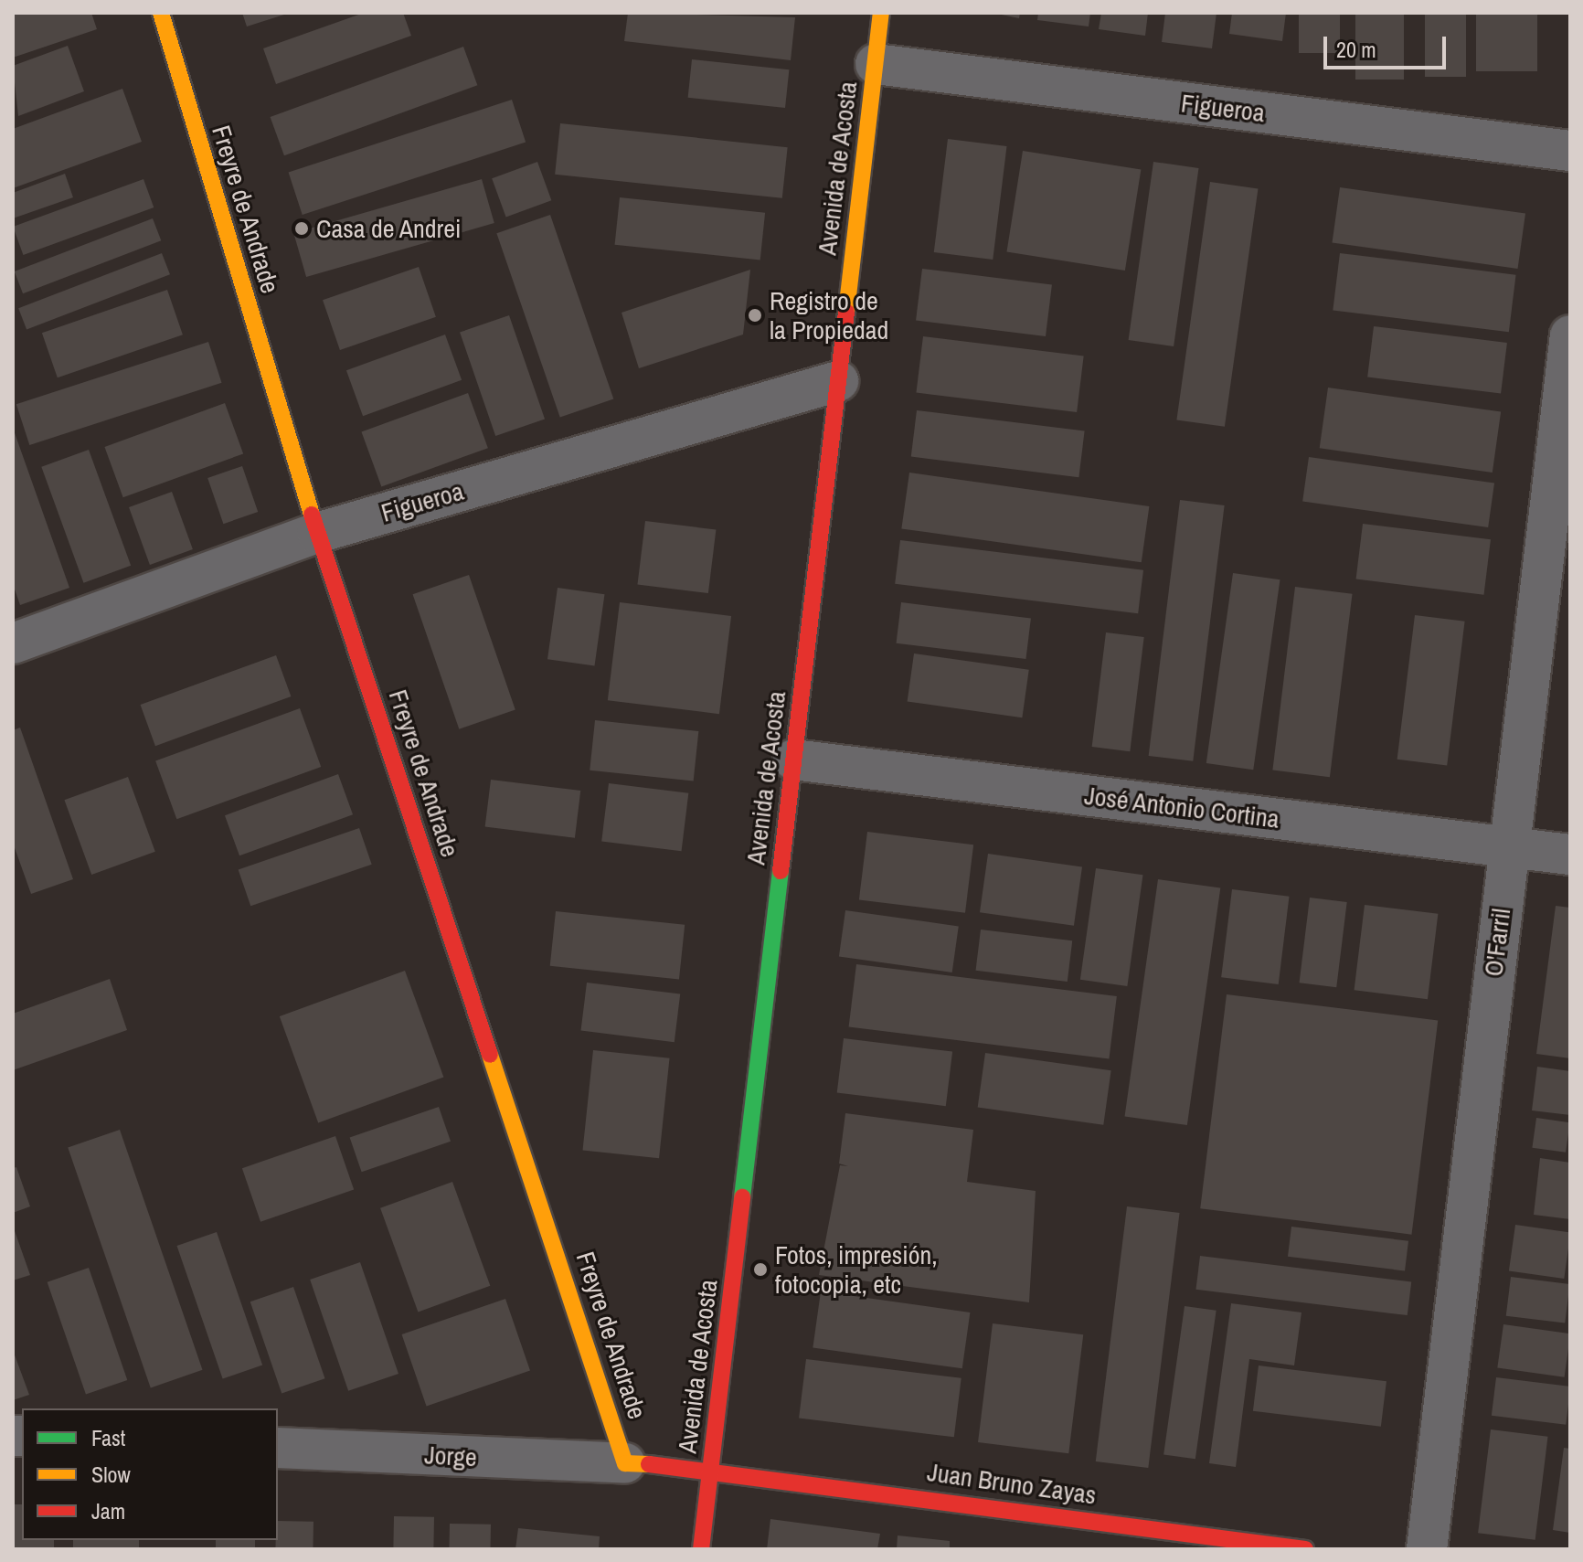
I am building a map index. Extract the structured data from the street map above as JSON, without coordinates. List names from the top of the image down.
{
  "streets": {
    "street": [
      "Figueroa",
      "Avenida de Acosta",
      "Freyre de Andrade",
      "José Antonio Cortina",
      "O'Farril",
      "Jorge",
      "Juan Bruno Zayas"
    ]
  },
  "crossings": [
    ["Figueroa", "Avenida de Acosta"],
    ["Figueroa", "Freyre de Andrade"],
    ["Avenida de Acosta", "José Antonio Cortina"],
    ["Avenida de Acosta", "Juan Bruno Zayas"],
    ["Freyre de Andrade", "Jorge"],
    ["José Antonio Cortina", "O'Farril"]
  ],
  "places": ["Casa de Andrei", "Registro de la Propiedad", "Fotos, impresión, fotocopia, etc"],
  "legend": ["Fast", "Slow", "Jam"],
  "scale_bar": "20 m"
}
